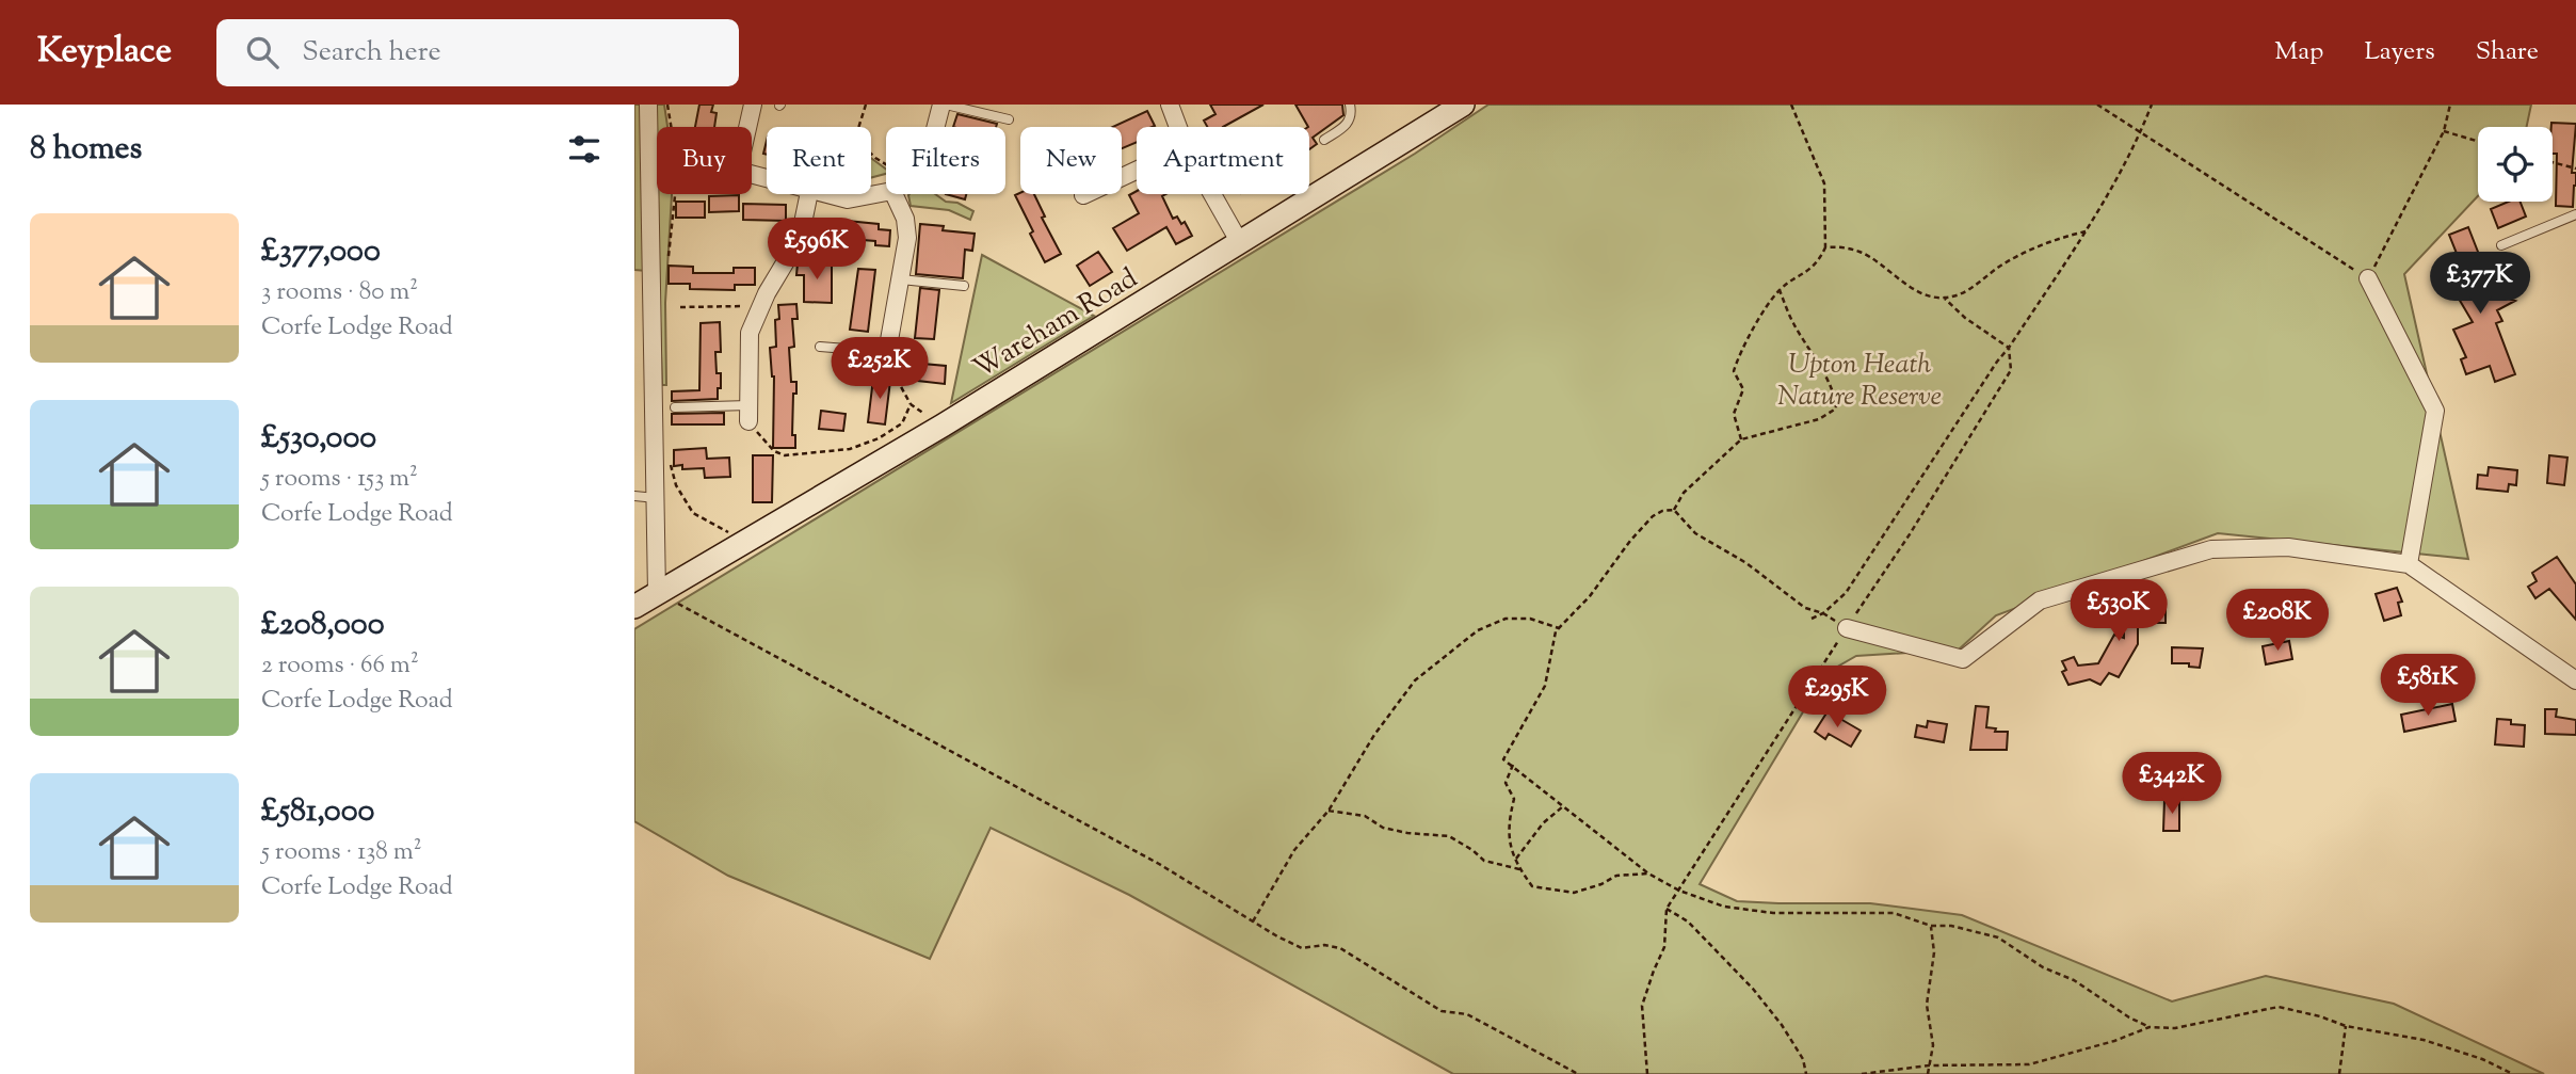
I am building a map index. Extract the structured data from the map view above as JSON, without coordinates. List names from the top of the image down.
{
  "streets": {
    "street": ["Wareham Road"]
  },
  "parks": ["Upton Heath Nature Reserve"],
  "page": {
    "header": "Keyplace",
    "search": "Search here",
    "nav": ["Map", "Layers", "Share"],
    "heading": "8 homes",
    "chip": [
      "Buy",
      "Rent",
      "Filters",
      "New",
      "Apartment"
    ],
    "list": [
      {
        "name": "£377,000",
        "note": "3 rooms · 80 m² · Corfe Lodge Road"
      },
      {
        "name": "£530,000",
        "note": "5 rooms · 153 m² · Corfe Lodge Road"
      },
      {
        "name": "£208,000",
        "note": "2 rooms · 66 m² · Corfe Lodge Road"
      },
      {
        "name": "£581,000",
        "note": "5 rooms · 138 m² · Corfe Lodge Road"
      }
    ],
    "price": [
      "£596K",
      "£377K",
      "£252K",
      "£530K",
      "£208K",
      "£581K",
      "£295K",
      "£342K"
    ]
  }
}
